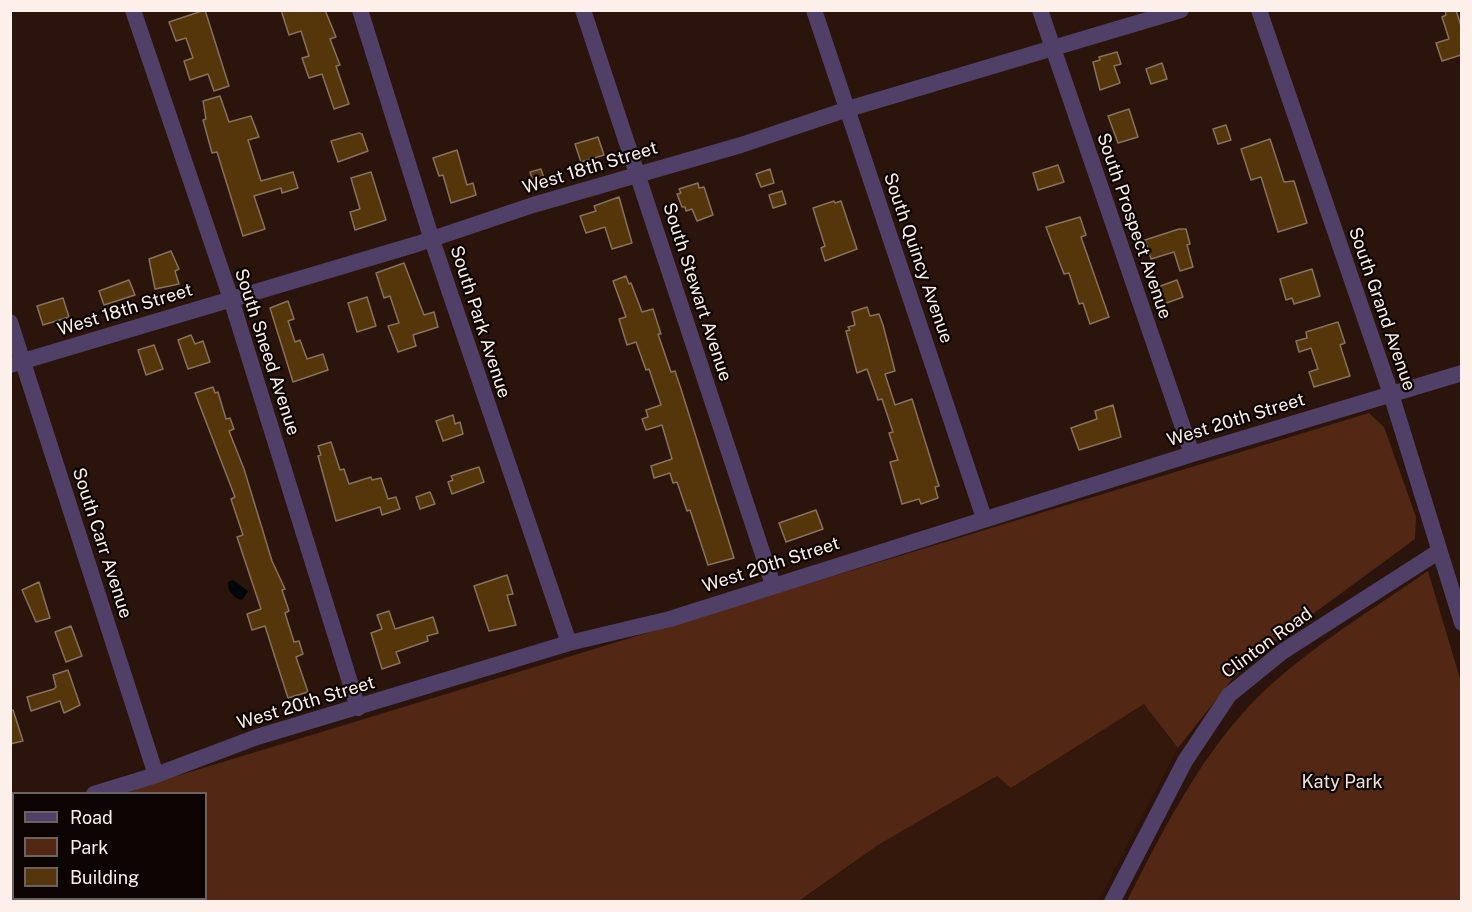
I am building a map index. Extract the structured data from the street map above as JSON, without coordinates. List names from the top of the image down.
{
  "streets": {
    "street": [
      "West 18th Street",
      "South Prospect Avenue",
      "South Quincy Avenue",
      "South Stewart Avenue",
      "South Grand Avenue",
      "South Park Avenue",
      "South Sneed Avenue",
      "West 20th Street",
      "South Carr Avenue",
      "Clinton Road"
    ]
  },
  "crossings": [
    ["West 18th Street", "South Prospect Avenue"],
    ["West 18th Street", "South Quincy Avenue"],
    ["West 18th Street", "South Stewart Avenue"],
    ["West 18th Street", "South Park Avenue"],
    ["West 18th Street", "South Sneed Avenue"],
    ["West 18th Street", "South Carr Avenue"],
    ["South Prospect Avenue", "West 20th Street"],
    ["South Quincy Avenue", "West 20th Street"],
    ["South Stewart Avenue", "West 20th Street"],
    ["South Grand Avenue", "West 20th Street"],
    ["South Grand Avenue", "Clinton Road"],
    ["South Park Avenue", "West 20th Street"],
    ["South Sneed Avenue", "West 20th Street"],
    ["West 20th Street", "South Carr Avenue"]
  ],
  "parks": ["Katy Park"],
  "legend": ["Road", "Park", "Building"]
}
